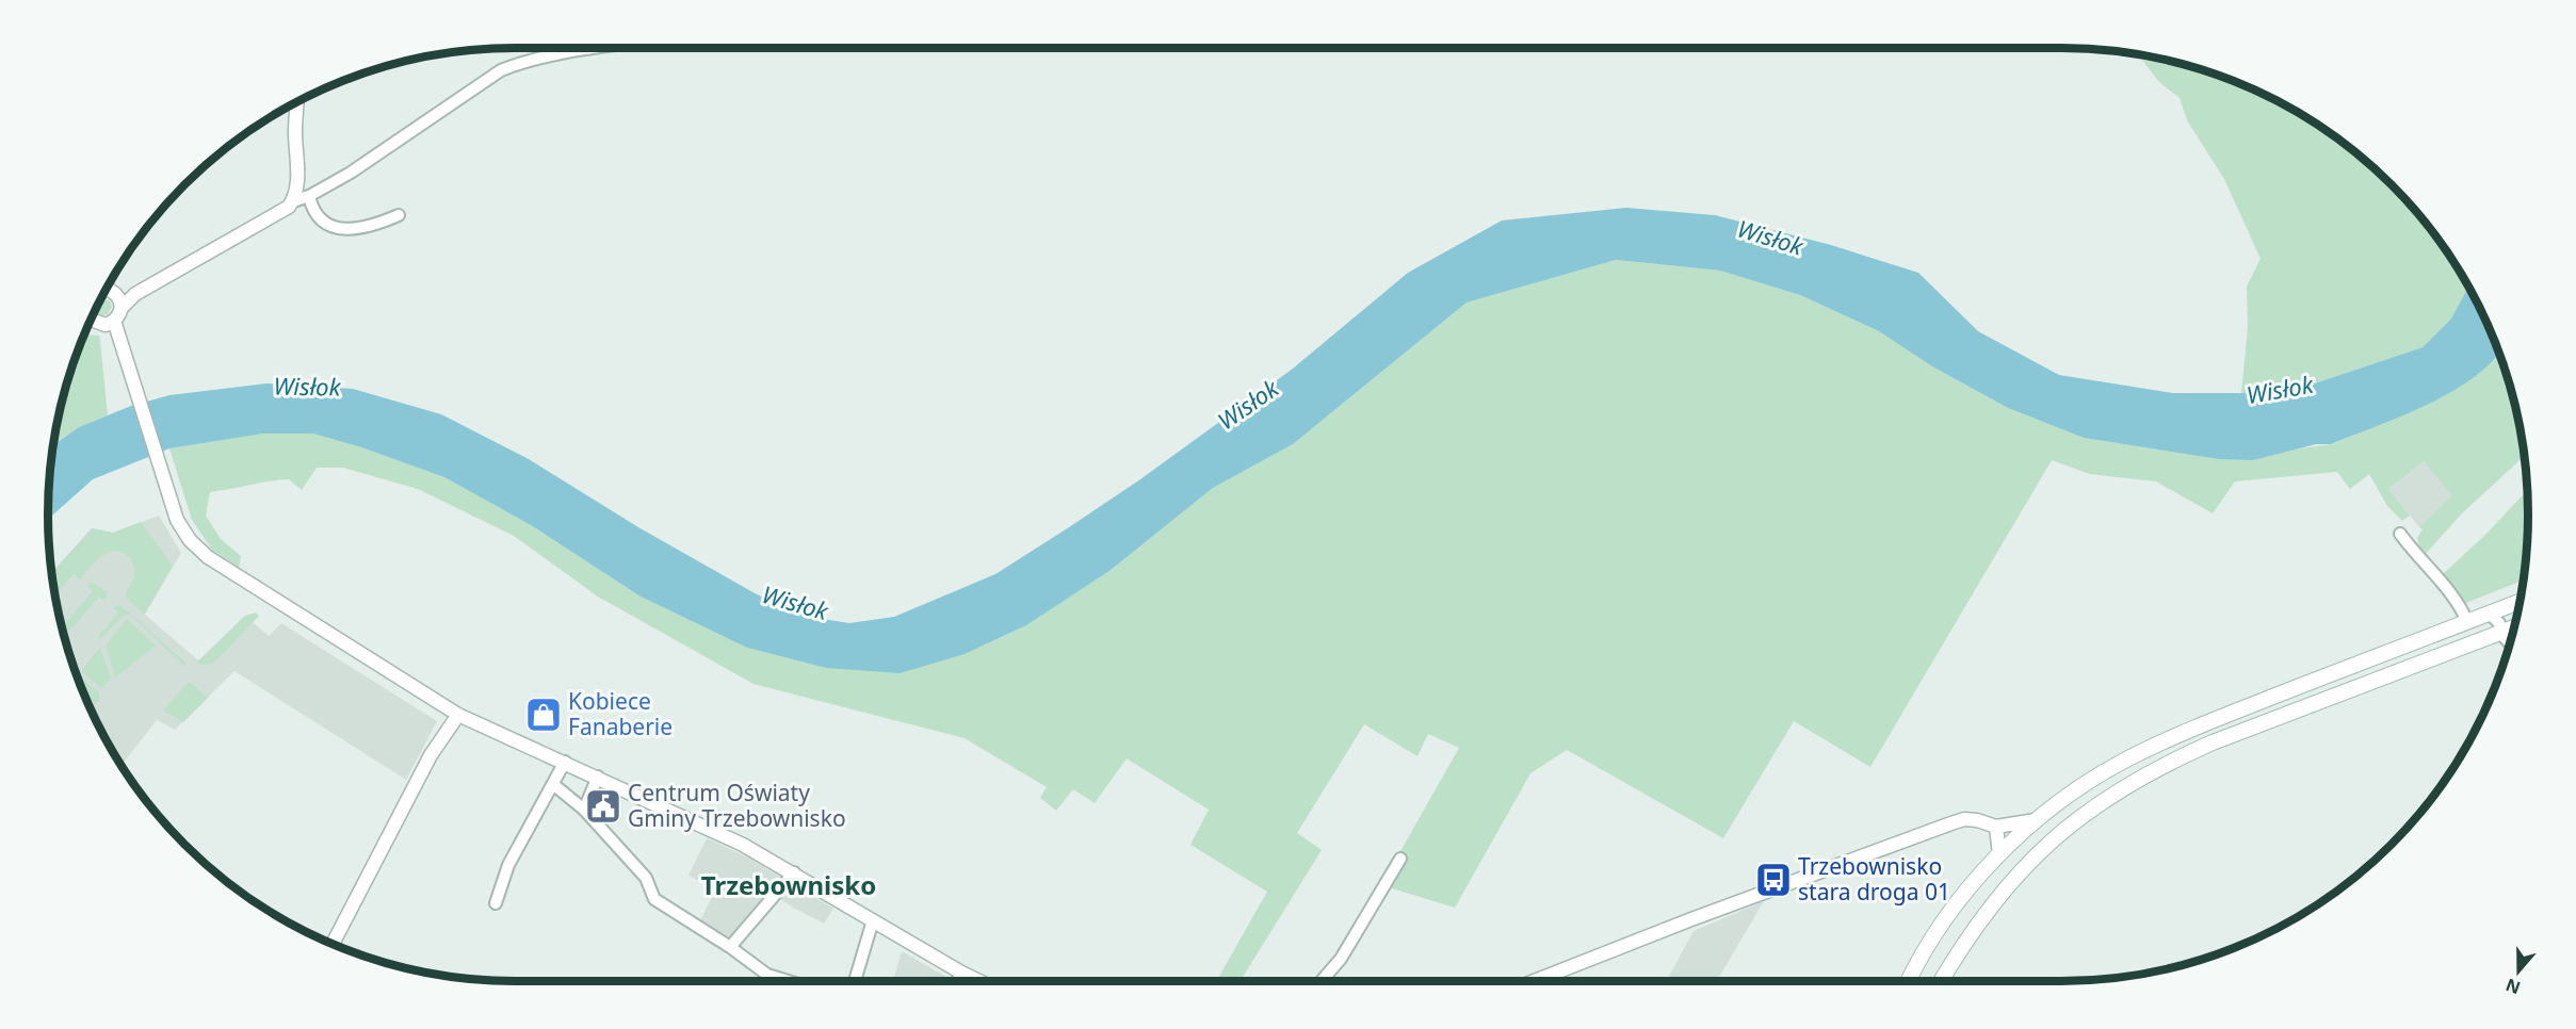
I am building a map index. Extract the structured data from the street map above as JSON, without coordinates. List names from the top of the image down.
{
  "districts": ["Trzebownisko"],
  "water": ["Wisłok"],
  "places": {
    "shop": ["Kobiece Fanaberie"],
    "public building": ["Centrum Oświaty Gminy Trzebownisko"],
    "bus stop": ["Trzebownisko stara droga 01"]
  },
  "north": "bottom"
}
